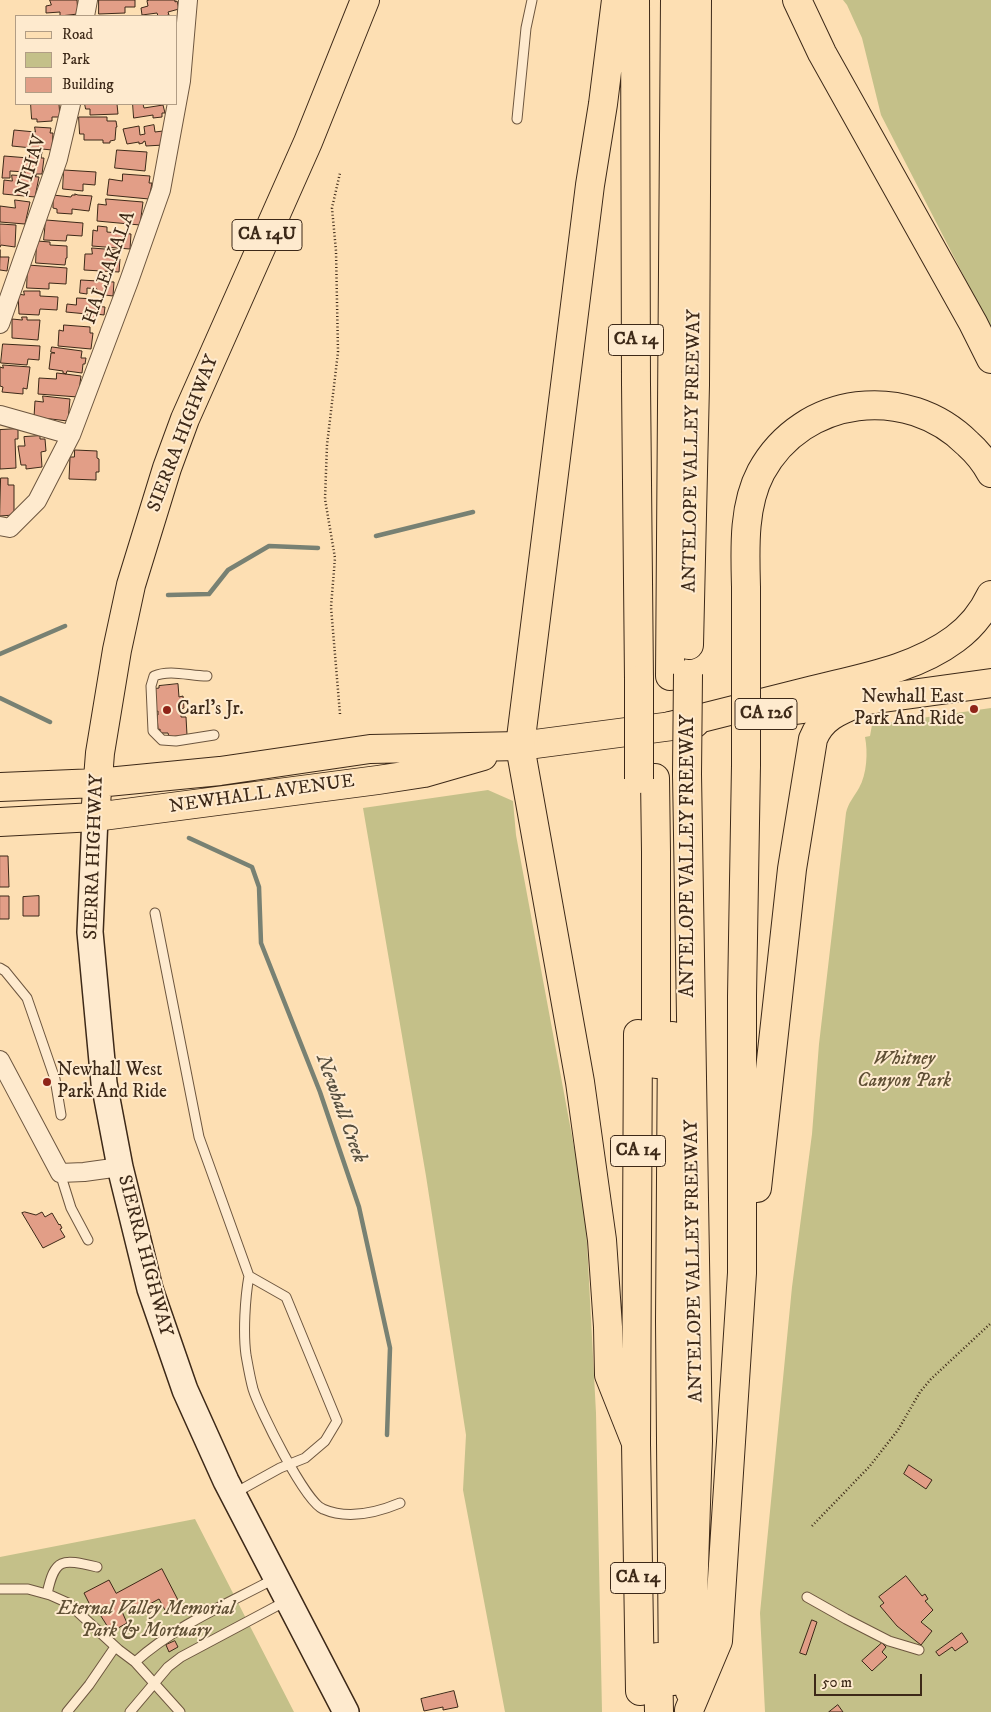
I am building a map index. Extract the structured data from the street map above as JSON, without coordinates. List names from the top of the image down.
{
  "streets": {
    "main road": [
      "CA 14U",
      "CA 14",
      "SIERRA HIGHWAY",
      "ANTELOPE VALLEY FREEWAY",
      "CA 126",
      "NEWHALL AVENUE"
    ],
    "street": ["NIHAV", "HALEAKALA"]
  },
  "crossings": [
    ["SIERRA HIGHWAY", "NEWHALL AVENUE"]
  ],
  "water": ["Newhall Creek"],
  "parks": ["Whitney Canyon Park", "Eternal Valley Memorial Park & Mortuary"],
  "places": ["Newhall East Park And Ride", "Carl's Jr.", "Newhall West Park And Ride"],
  "legend": ["Road", "Park", "Building"],
  "scale_bar": "50 m"
}
